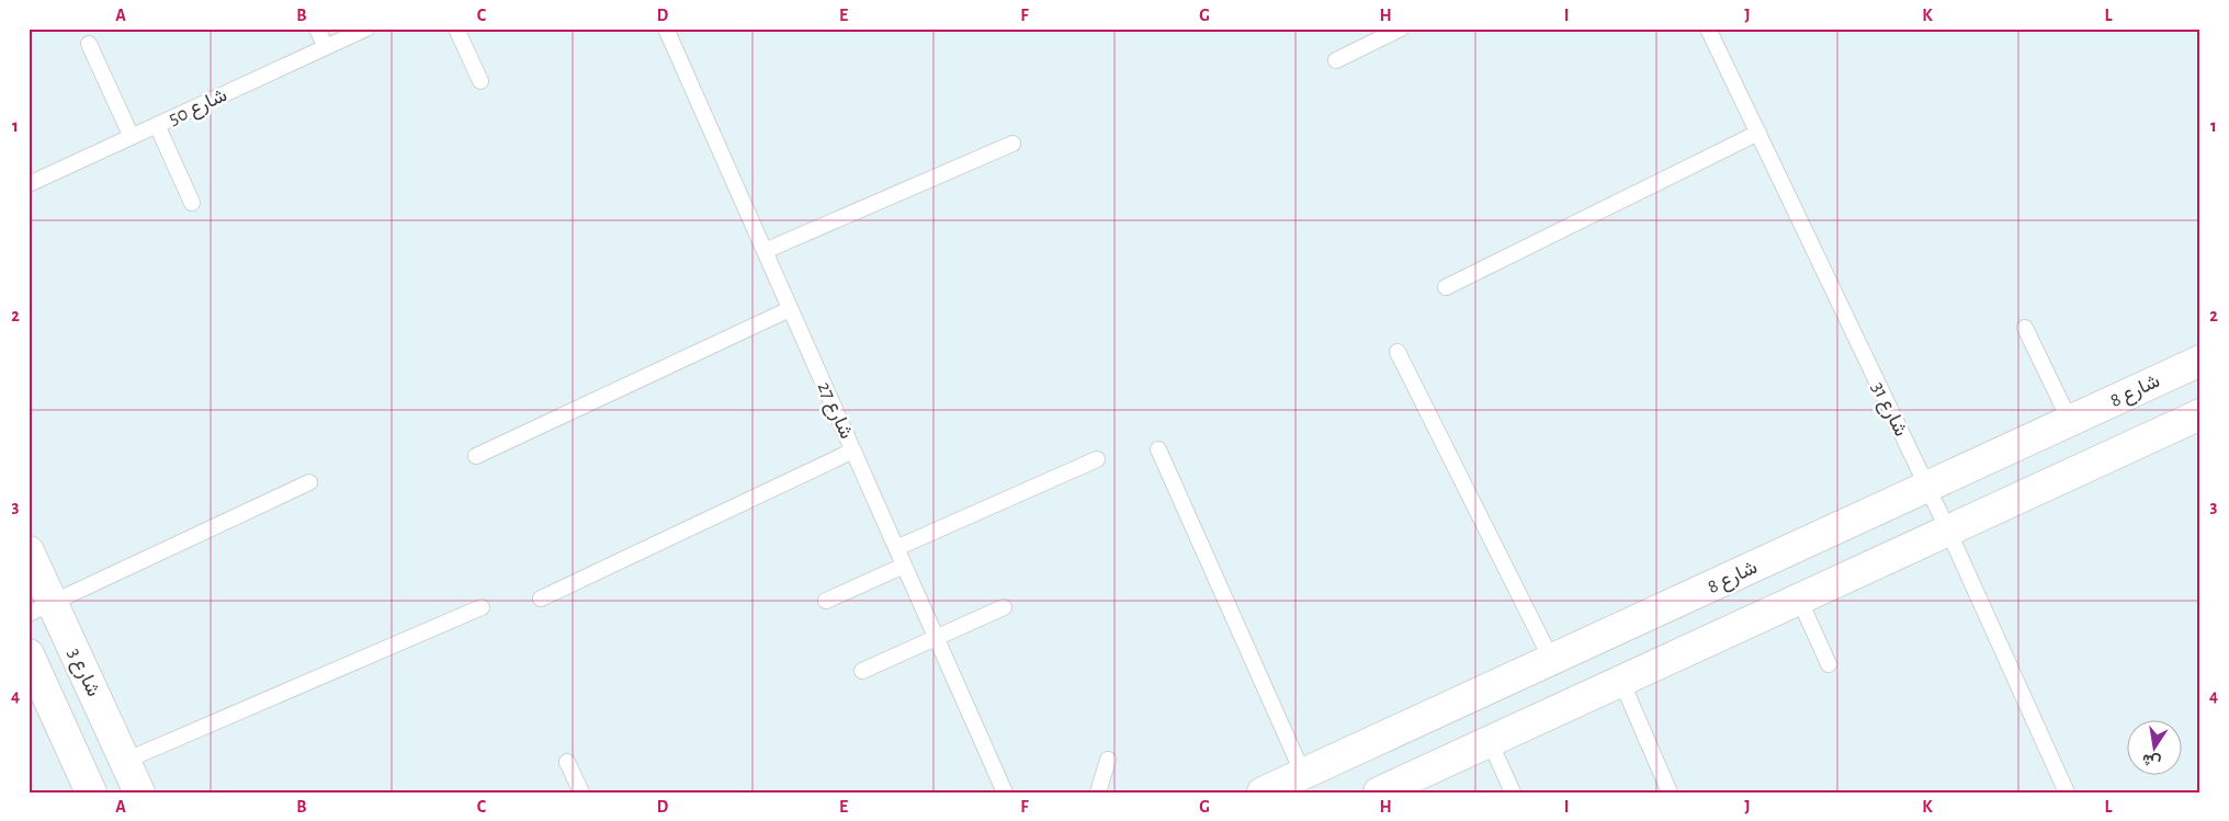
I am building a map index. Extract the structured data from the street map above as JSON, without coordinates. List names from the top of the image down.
{
  "streets": {
    "street": ["شارع 8", "شارع 3"],
    "lane": ["شارع 50", "شارع 31", "شارع 27"]
  },
  "crossings": [
    ["شارع 8", "شارع 31"]
  ],
  "north": "bottom",
  "grid": {
    "columns": [
      "A",
      "B",
      "C",
      "D",
      "E",
      "F",
      "G",
      "H",
      "I",
      "J",
      "K",
      "L"
    ],
    "rows": [
      "1",
      "2",
      "3",
      "4"
    ]
  }
}
